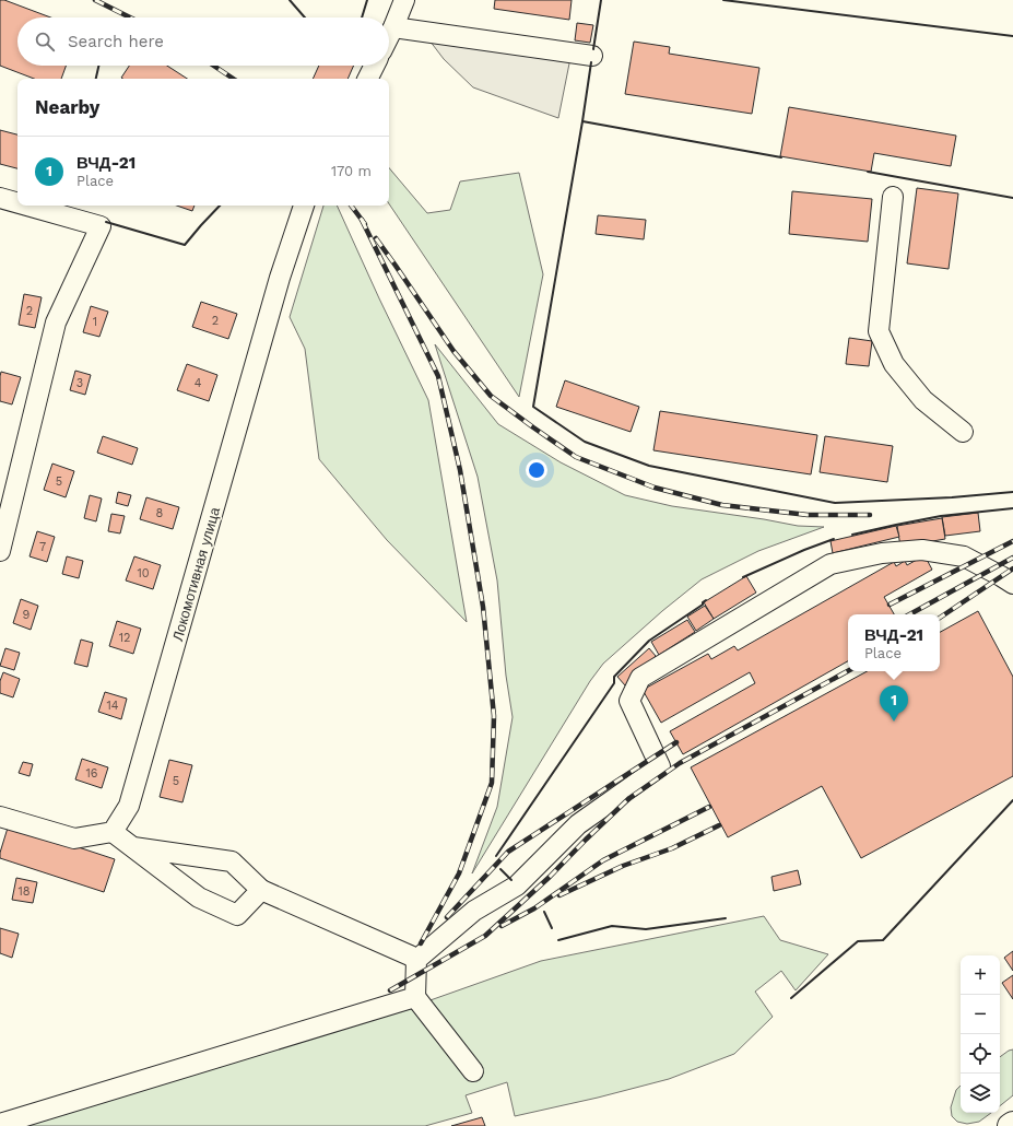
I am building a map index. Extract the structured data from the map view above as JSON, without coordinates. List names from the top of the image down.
{
  "streets": {
    "street": ["Локомотивная улица"]
  },
  "house_numbers": [
    "2",
    "2",
    "1",
    "3",
    "4",
    "5",
    "8",
    "7",
    "10",
    "9",
    "12",
    "14",
    "16",
    "5",
    "18"
  ],
  "page": {
    "search": "Search here",
    "heading": "Nearby",
    "list": [
      {
        "mark": "1",
        "name": "ВЧД-21",
        "note": "Place",
        "value": "170 m"
      }
    ],
    "popup": ["ВЧД-21", "Place"],
    "pins": "1",
    "map_buttons": ["+", "−"]
  }
}
